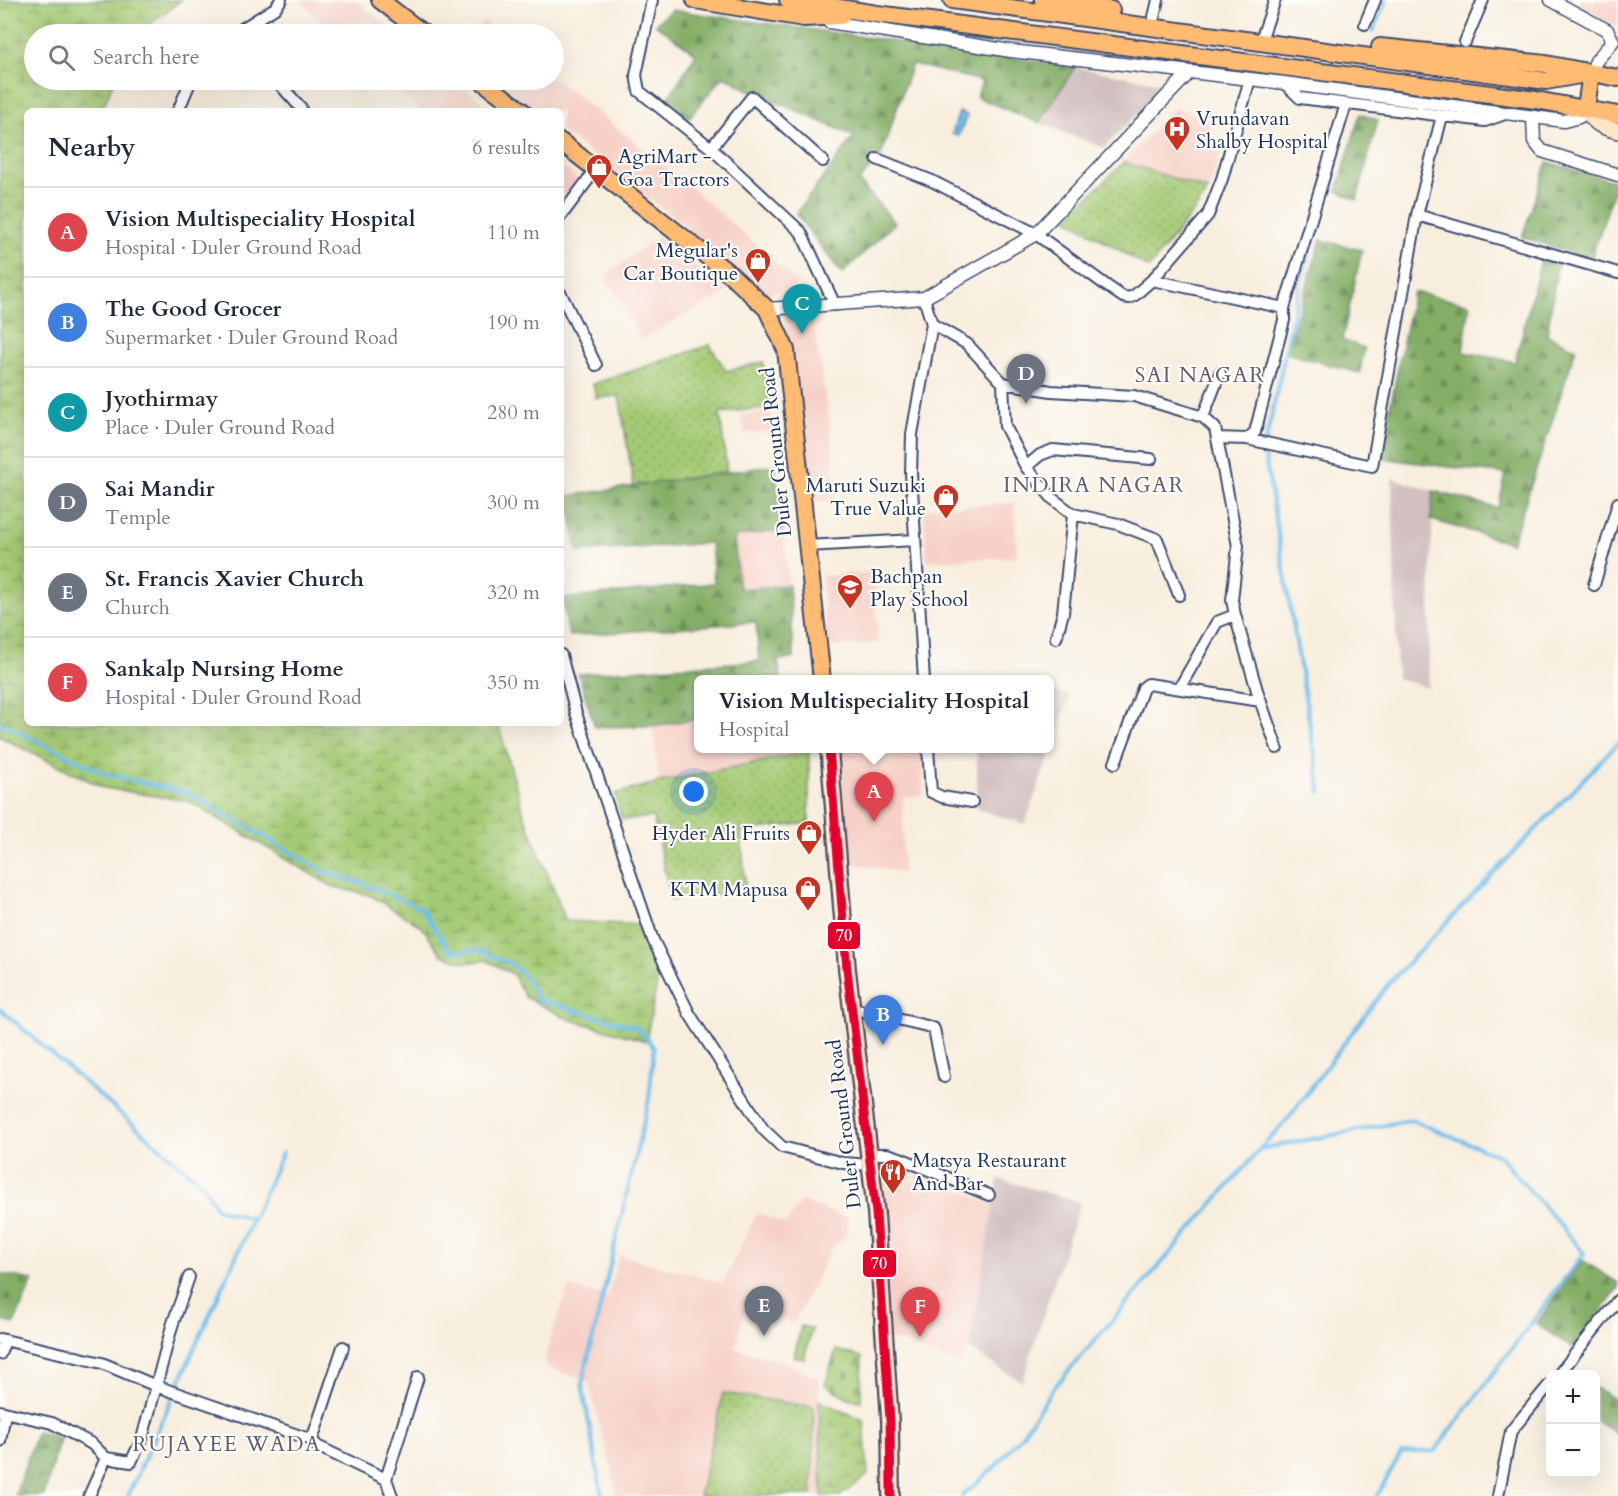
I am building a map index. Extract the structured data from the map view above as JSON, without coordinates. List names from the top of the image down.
{
  "streets": {
    "main road": ["Duler Ground Road"]
  },
  "districts": ["SAI NAGAR", "INDIRA NAGAR", "RUJAYEE WADA"],
  "places": {
    "hospital": ["Vrundavan Shalby Hospital"],
    "shop": [
      "AgriMart - Goa Tractors",
      "Megular's Car Boutique",
      "Maruti Suzuki True Value",
      "Hyder Ali Fruits",
      "KTM Mapusa"
    ],
    "school or university": ["Bachpan Play School"],
    "restaurant": ["Matsya Restaurant And Bar"]
  },
  "lines": ["transit line 70"],
  "page": {
    "search": "Search here",
    "heading": ["Nearby", "6 results"],
    "list": [
      {
        "mark": "A",
        "name": "Vision Multispeciality Hospital",
        "note": "Hospital · Duler Ground Road",
        "value": "110 m"
      },
      {
        "mark": "B",
        "name": "The Good Grocer",
        "note": "Supermarket · Duler Ground Road",
        "value": "190 m"
      },
      {
        "mark": "C",
        "name": "Jyothirmay",
        "note": "Place · Duler Ground Road",
        "value": "280 m"
      },
      {
        "mark": "D",
        "name": "Sai Mandir",
        "note": "Temple",
        "value": "300 m"
      },
      {
        "mark": "E",
        "name": "St. Francis Xavier Church",
        "note": "Church",
        "value": "320 m"
      },
      {
        "mark": "F",
        "name": "Sankalp Nursing Home",
        "note": "Hospital · Duler Ground Road",
        "value": "350 m"
      }
    ],
    "pins": [
      "C",
      "D",
      "A",
      "B",
      "E",
      "F"
    ],
    "popup": ["Vision Multispeciality Hospital", "Hospital"],
    "map_buttons": ["+", "−"]
  }
}
